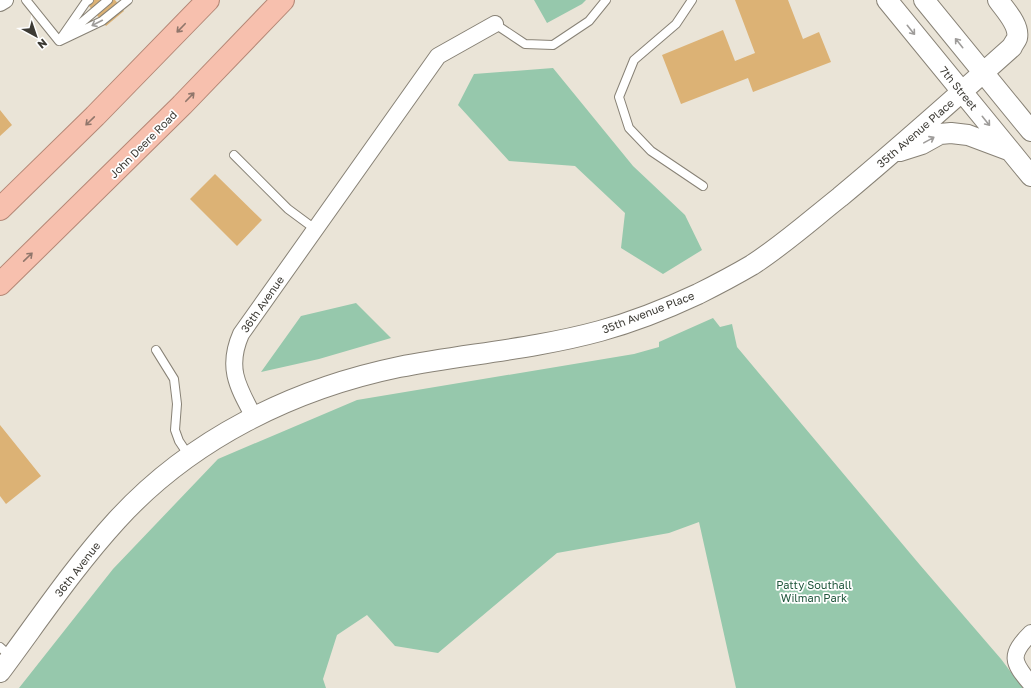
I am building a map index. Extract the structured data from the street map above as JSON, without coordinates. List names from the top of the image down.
{
  "streets": {
    "highway": ["John Deere Road"],
    "street": ["7th Street", "35th Avenue Place", "36th Avenue"]
  },
  "crossings": [
    ["7th Street", "35th Avenue Place"],
    ["35th Avenue Place", "36th Avenue"]
  ],
  "parks": ["Patty Southall Wilman Park"],
  "north": "bottom right"
}
